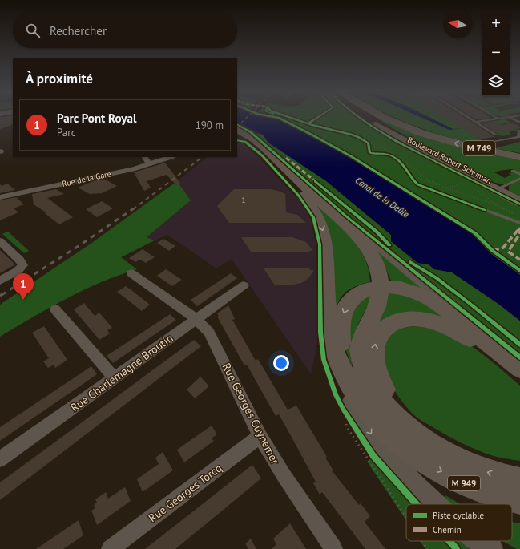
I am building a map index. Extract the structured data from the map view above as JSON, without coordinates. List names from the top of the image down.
{
  "streets": {
    "highway": ["M 749", "Boulevard Robert Schuman"],
    "main road": ["M 949"],
    "street": [
      "Rue de la Gare",
      "Rue Charlemagne Broutin",
      "Rue Georges Guynemer",
      "Rue Georges Torcq"
    ]
  },
  "crossings": [
    ["Rue Charlemagne Broutin", "Rue Georges Guynemer"],
    ["Rue Georges Guynemer", "Rue Georges Torcq"]
  ],
  "water": ["Canal de la Deûle"],
  "house_numbers": ["1"],
  "legend": ["Piste cyclable", "Chemin"],
  "north": "left",
  "page": {
    "map_buttons": ["+", "−"],
    "search": "Rechercher",
    "heading": "À proximité",
    "list": [
      {
        "mark": "1",
        "name": "Parc Pont Royal",
        "note": "Parc",
        "value": "190 m"
      }
    ],
    "pins": "1"
  }
}
